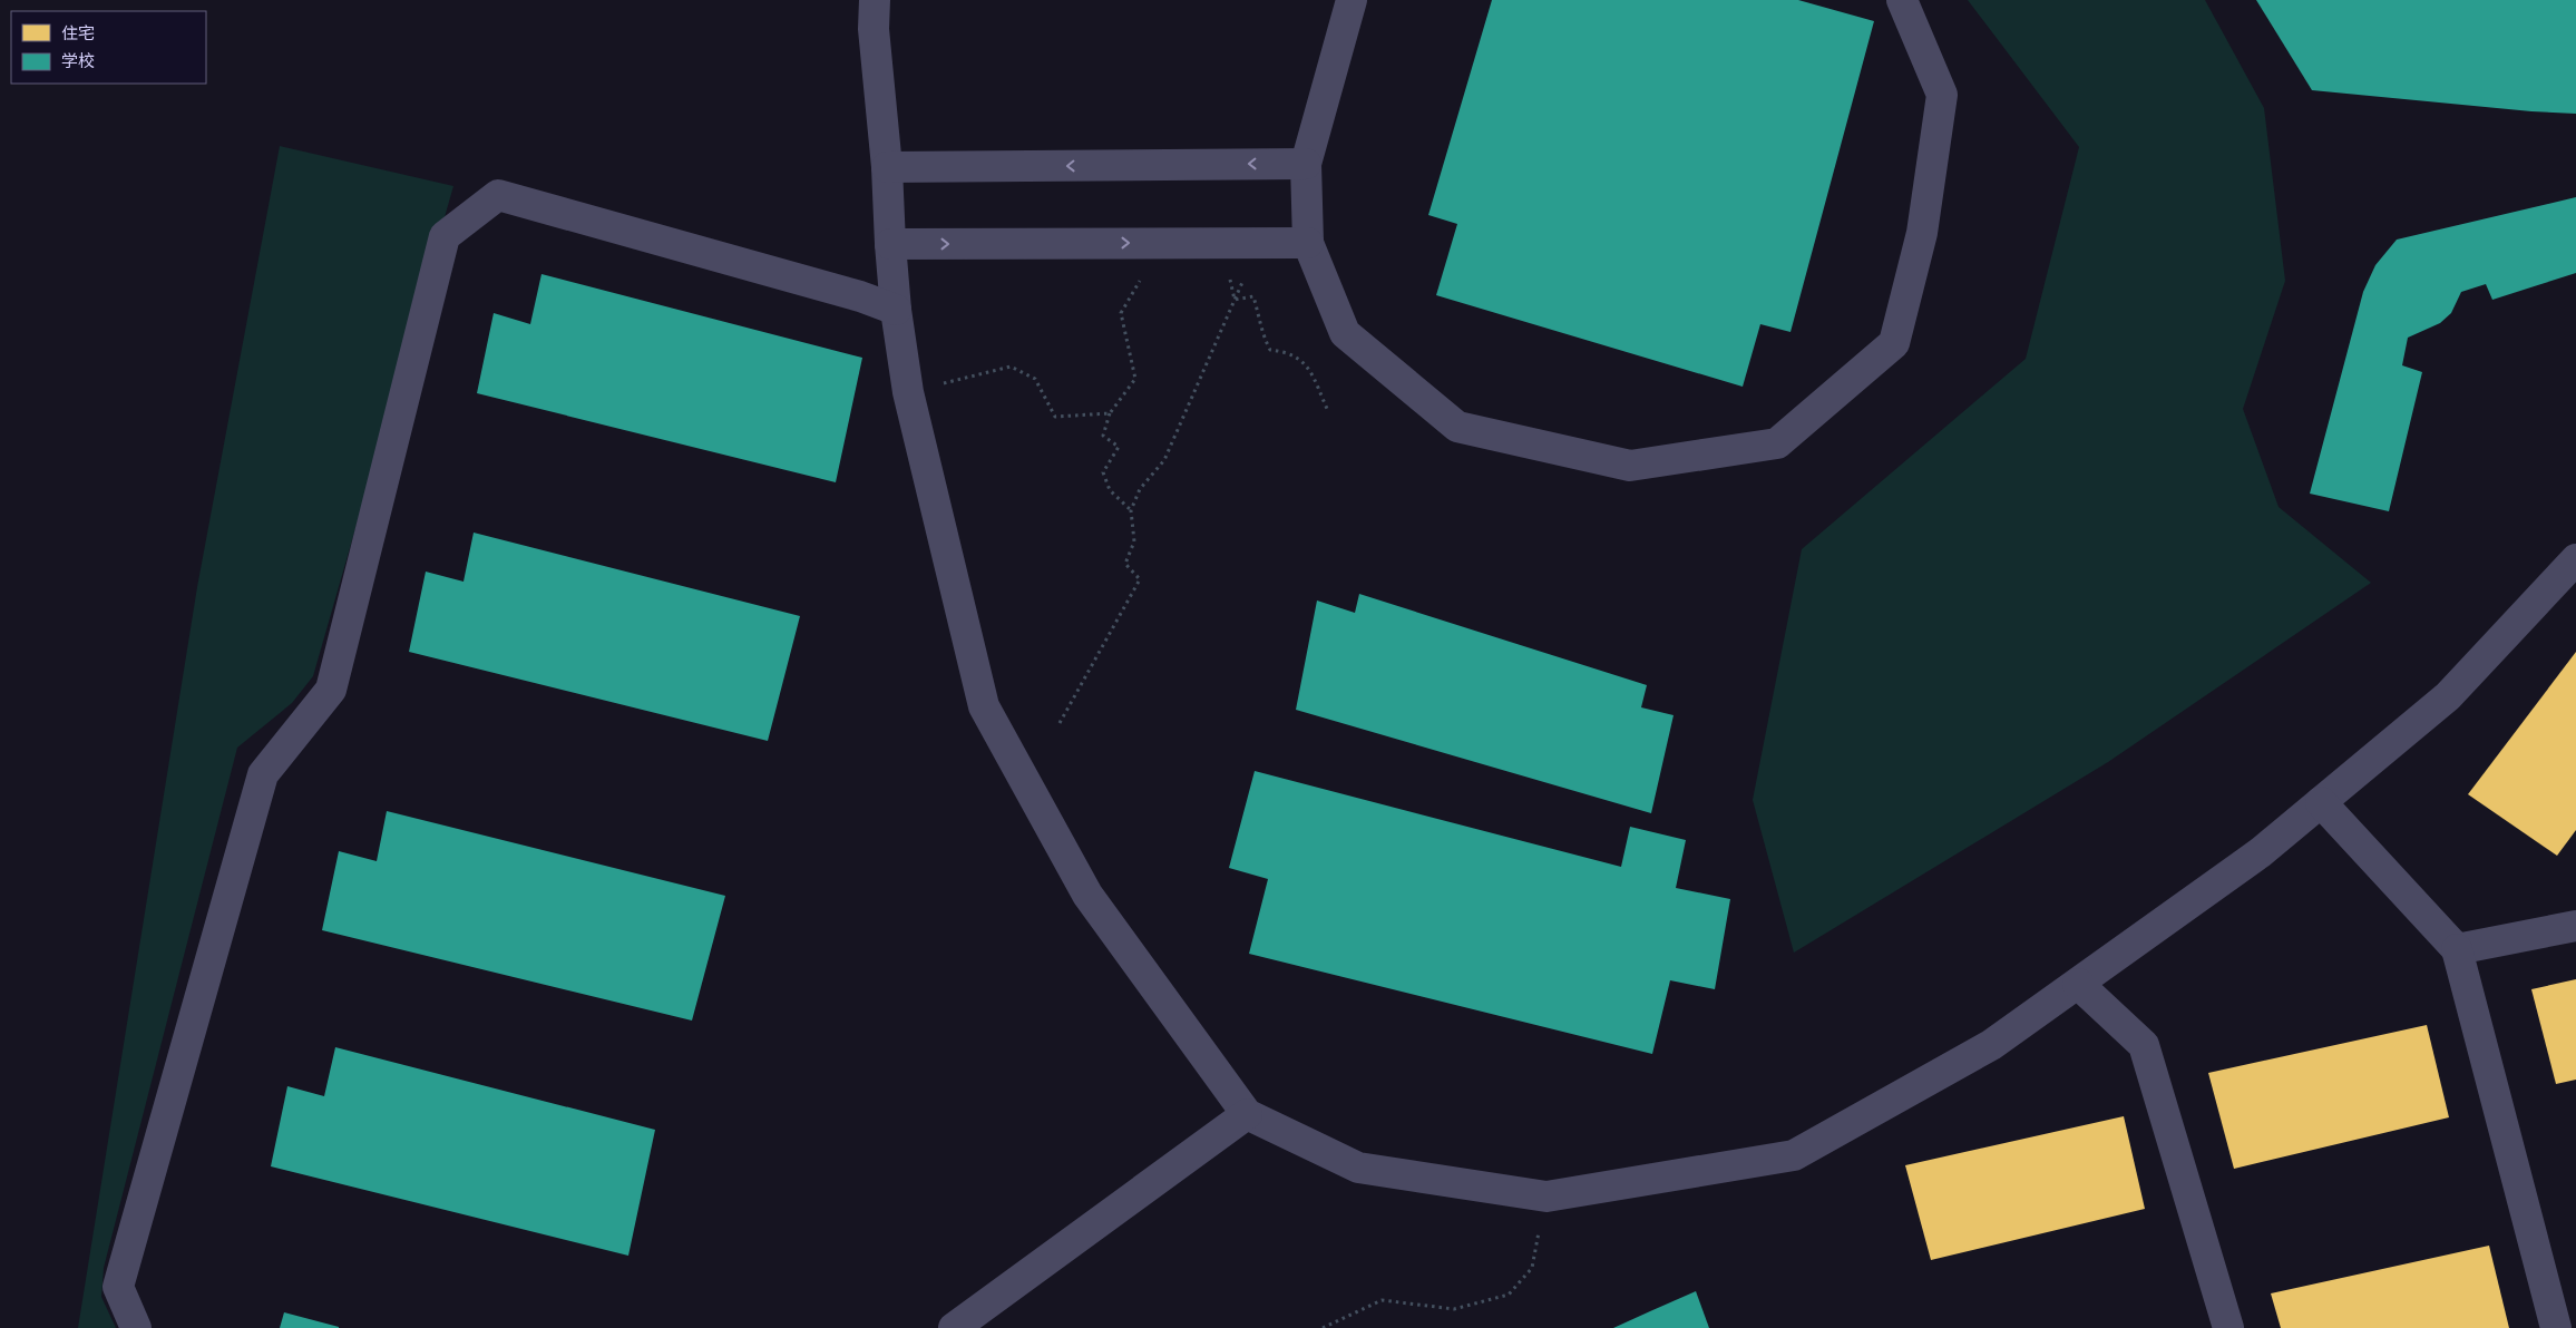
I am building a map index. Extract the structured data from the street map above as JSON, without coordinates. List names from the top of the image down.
{
  "legend": ["住宅", "学校"]
}
